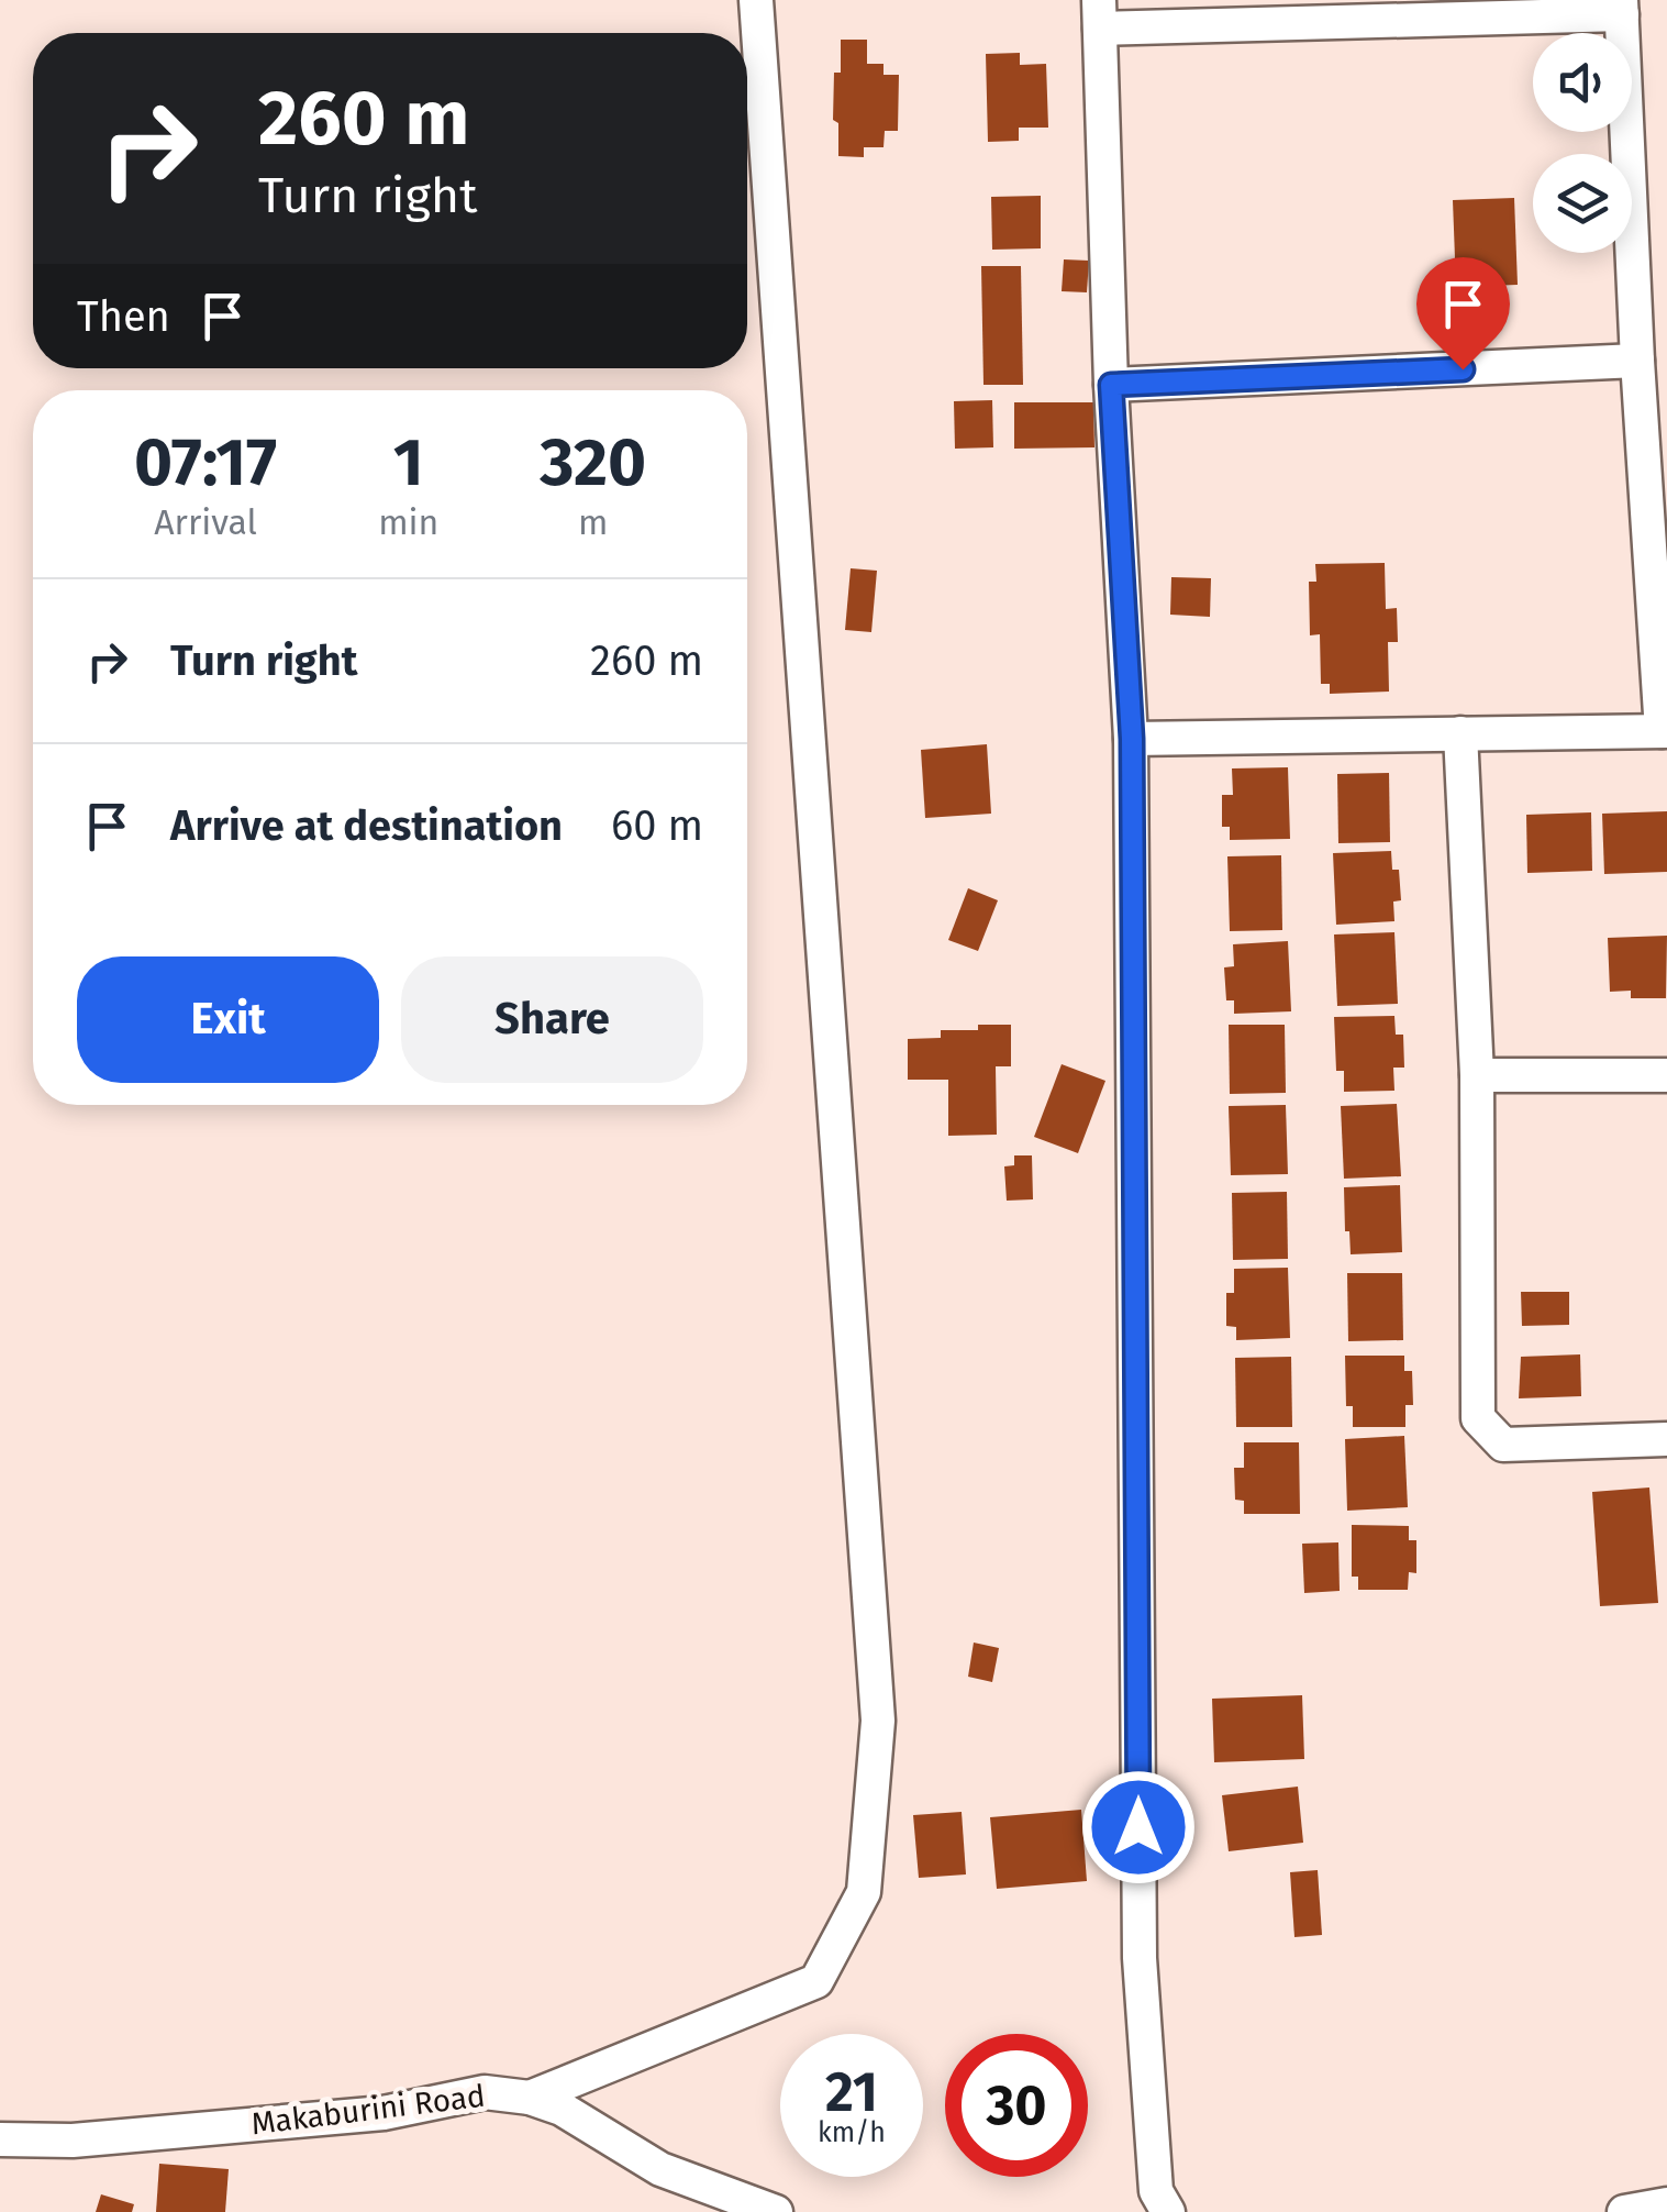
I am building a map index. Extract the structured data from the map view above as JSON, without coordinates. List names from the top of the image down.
{
  "streets": {
    "street": ["Makaburini Road"]
  },
  "page": {
    "turn": ["260 m", "Turn right"],
    "then": "Then",
    "eta": [
      "07:17",
      "Arrival",
      "1",
      "min",
      "320",
      "m"
    ],
    "list": [
      {
        "name": "Turn right",
        "value": "260 m"
      },
      {
        "name": "Arrive at destination",
        "value": "60 m"
      }
    ],
    "buttons": ["Exit", "Share"],
    "speed": "21 km/h",
    "limit": "30"
  }
}
